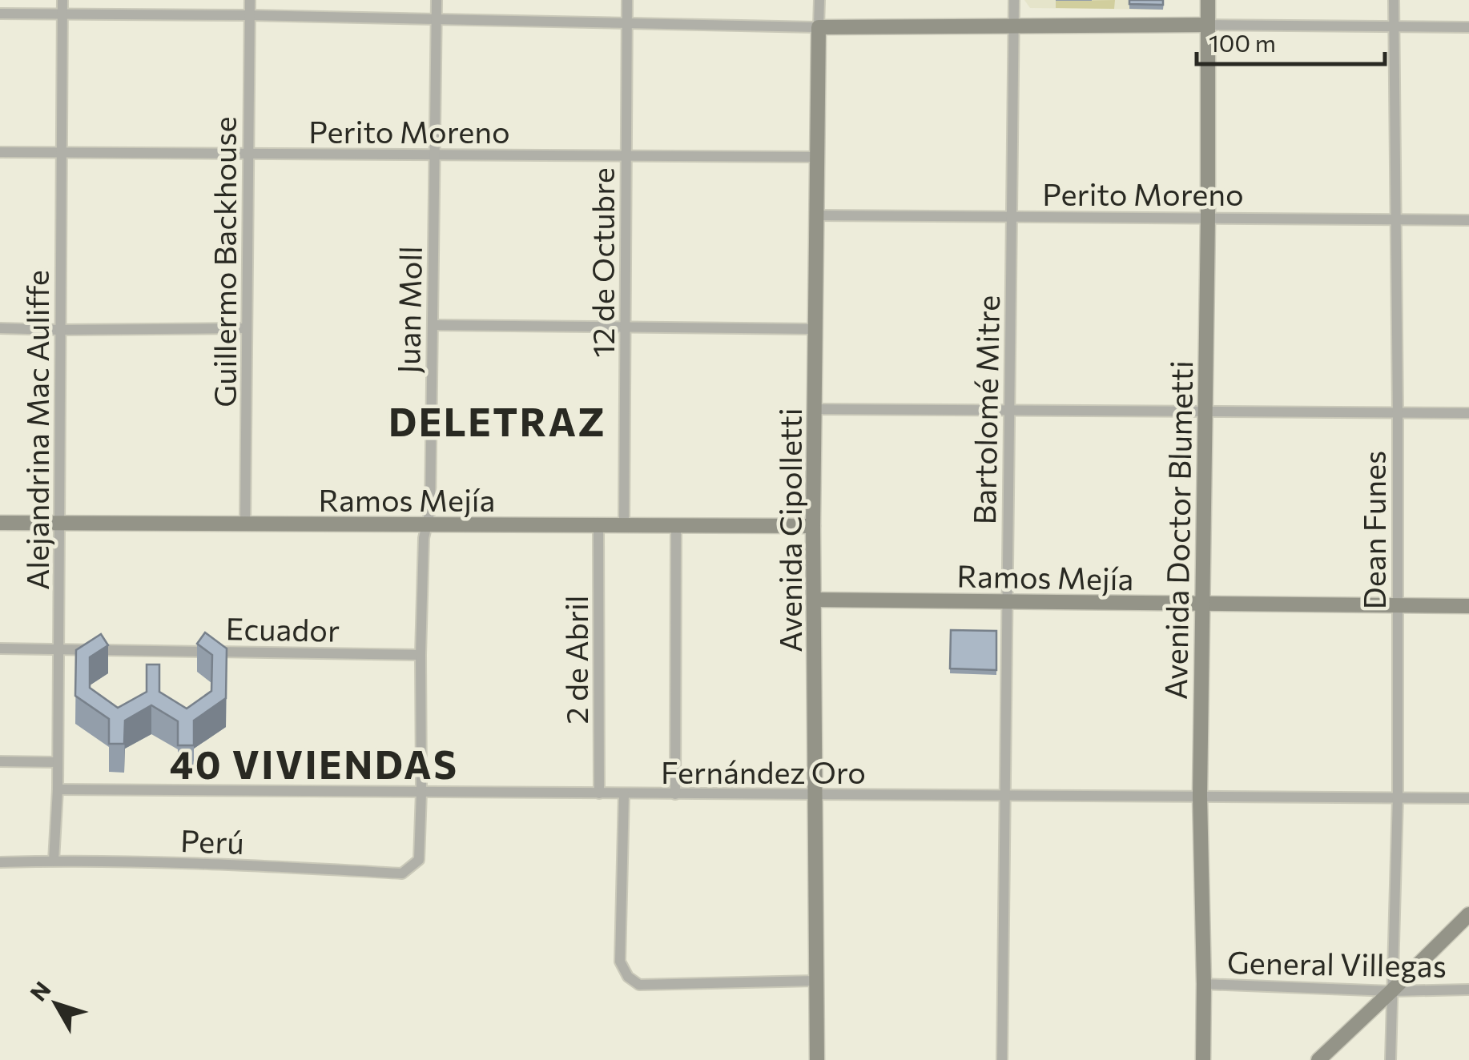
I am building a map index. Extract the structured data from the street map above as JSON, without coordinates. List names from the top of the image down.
{
  "streets": {
    "street": [
      "Perito Moreno",
      "Guillermo Backhouse",
      "12 de Octubre",
      "Juan Moll",
      "Bartolomé Mitre",
      "Alejandrina Mac Auliffe",
      "Ramos Mejía",
      "Avenida Cipolletti",
      "Avenida Doctor Blumetti",
      "Dean Funes",
      "Ecuador",
      "2 de Abril",
      "Fernández Oro",
      "Perú",
      "General Villegas"
    ]
  },
  "crossings": [
    ["Perito Moreno", "Guillermo Backhouse"],
    ["Perito Moreno", "12 de Octubre"],
    ["Perito Moreno", "Juan Moll"],
    ["Perito Moreno", "Bartolomé Mitre"],
    ["Perito Moreno", "Alejandrina Mac Auliffe"],
    ["Perito Moreno", "Avenida Cipolletti"],
    ["Perito Moreno", "Avenida Doctor Blumetti"],
    ["Perito Moreno", "Dean Funes"],
    ["Guillermo Backhouse", "Ramos Mejía"],
    ["12 de Octubre", "Ramos Mejía"],
    ["Juan Moll", "Ramos Mejía"],
    ["Juan Moll", "Ecuador"],
    ["Juan Moll", "Fernández Oro"],
    ["Juan Moll", "Perú"],
    ["Bartolomé Mitre", "Ramos Mejía"],
    ["Bartolomé Mitre", "Fernández Oro"],
    ["Alejandrina Mac Auliffe", "Ramos Mejía"],
    ["Alejandrina Mac Auliffe", "Ecuador"],
    ["Alejandrina Mac Auliffe", "Fernández Oro"],
    ["Alejandrina Mac Auliffe", "Perú"],
    ["Ramos Mejía", "Avenida Cipolletti"],
    ["Ramos Mejía", "Avenida Doctor Blumetti"],
    ["Ramos Mejía", "Dean Funes"],
    ["Ramos Mejía", "2 de Abril"],
    ["Avenida Cipolletti", "Fernández Oro"],
    ["Avenida Doctor Blumetti", "Fernández Oro"],
    ["Avenida Doctor Blumetti", "General Villegas"],
    ["Dean Funes", "Fernández Oro"],
    ["Dean Funes", "General Villegas"],
    ["2 de Abril", "Fernández Oro"]
  ],
  "districts": ["DELETRAZ", "40 VIVIENDAS"],
  "scale_bar": "100 m",
  "north": "top left"
}
